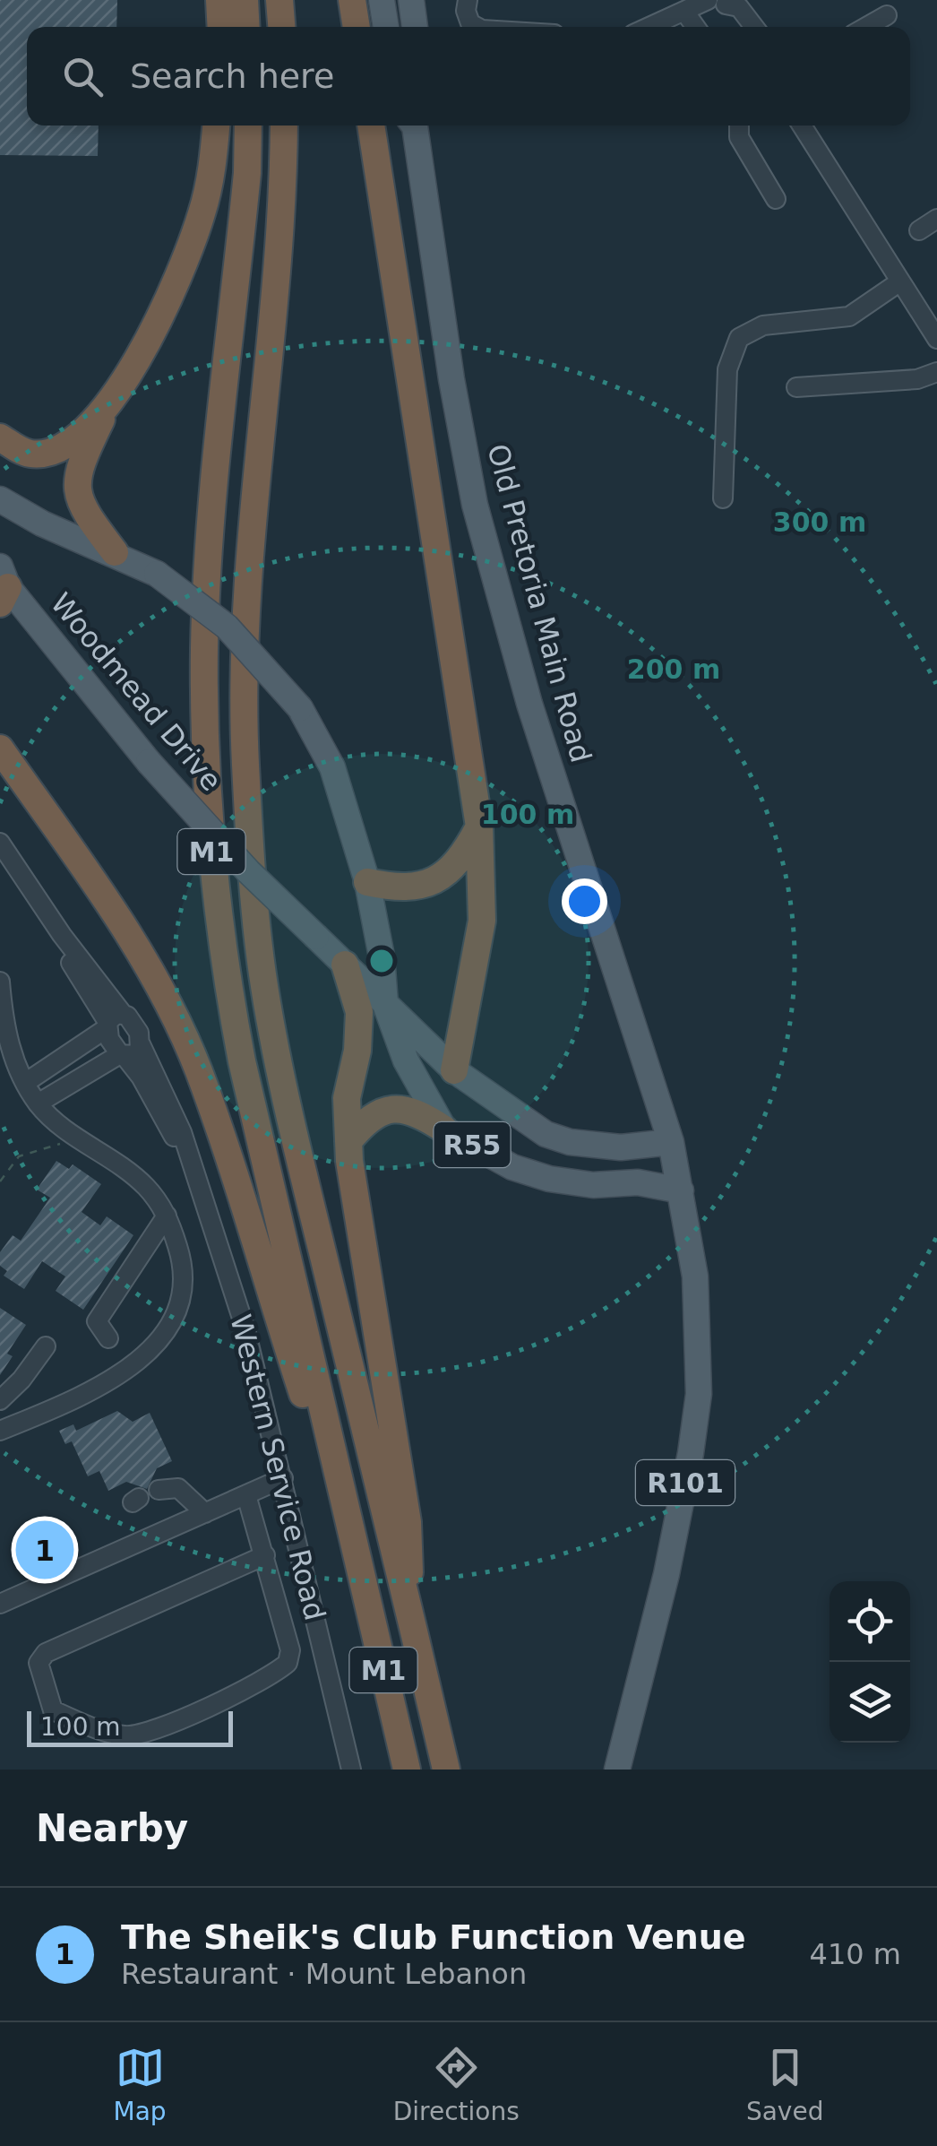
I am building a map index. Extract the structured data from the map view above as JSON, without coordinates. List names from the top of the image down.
{
  "streets": {
    "highway": ["M1"],
    "main road": [
      "Old Pretoria Main Road",
      "Woodmead Drive",
      "R55",
      "R101"
    ],
    "street": ["Western Service Road"]
  },
  "crossings": [
    ["Old Pretoria Main Road", "Woodmead Drive"],
    ["Old Pretoria Main Road", "R55"],
    ["Woodmead Drive", "R55"]
  ],
  "scale_bar": "100 m",
  "page": {
    "search": "Search here",
    "pins": "1",
    "scale": "100 m",
    "heading": "Nearby",
    "list": [
      {
        "mark": "1",
        "name": "The Sheik's Club Function Venue",
        "note": "Restaurant · Mount Lebanon",
        "value": "410 m"
      }
    ],
    "nav": ["Map", "Directions", "Saved"]
  },
  "rings": ["300 m", "200 m", "100 m"]
}
